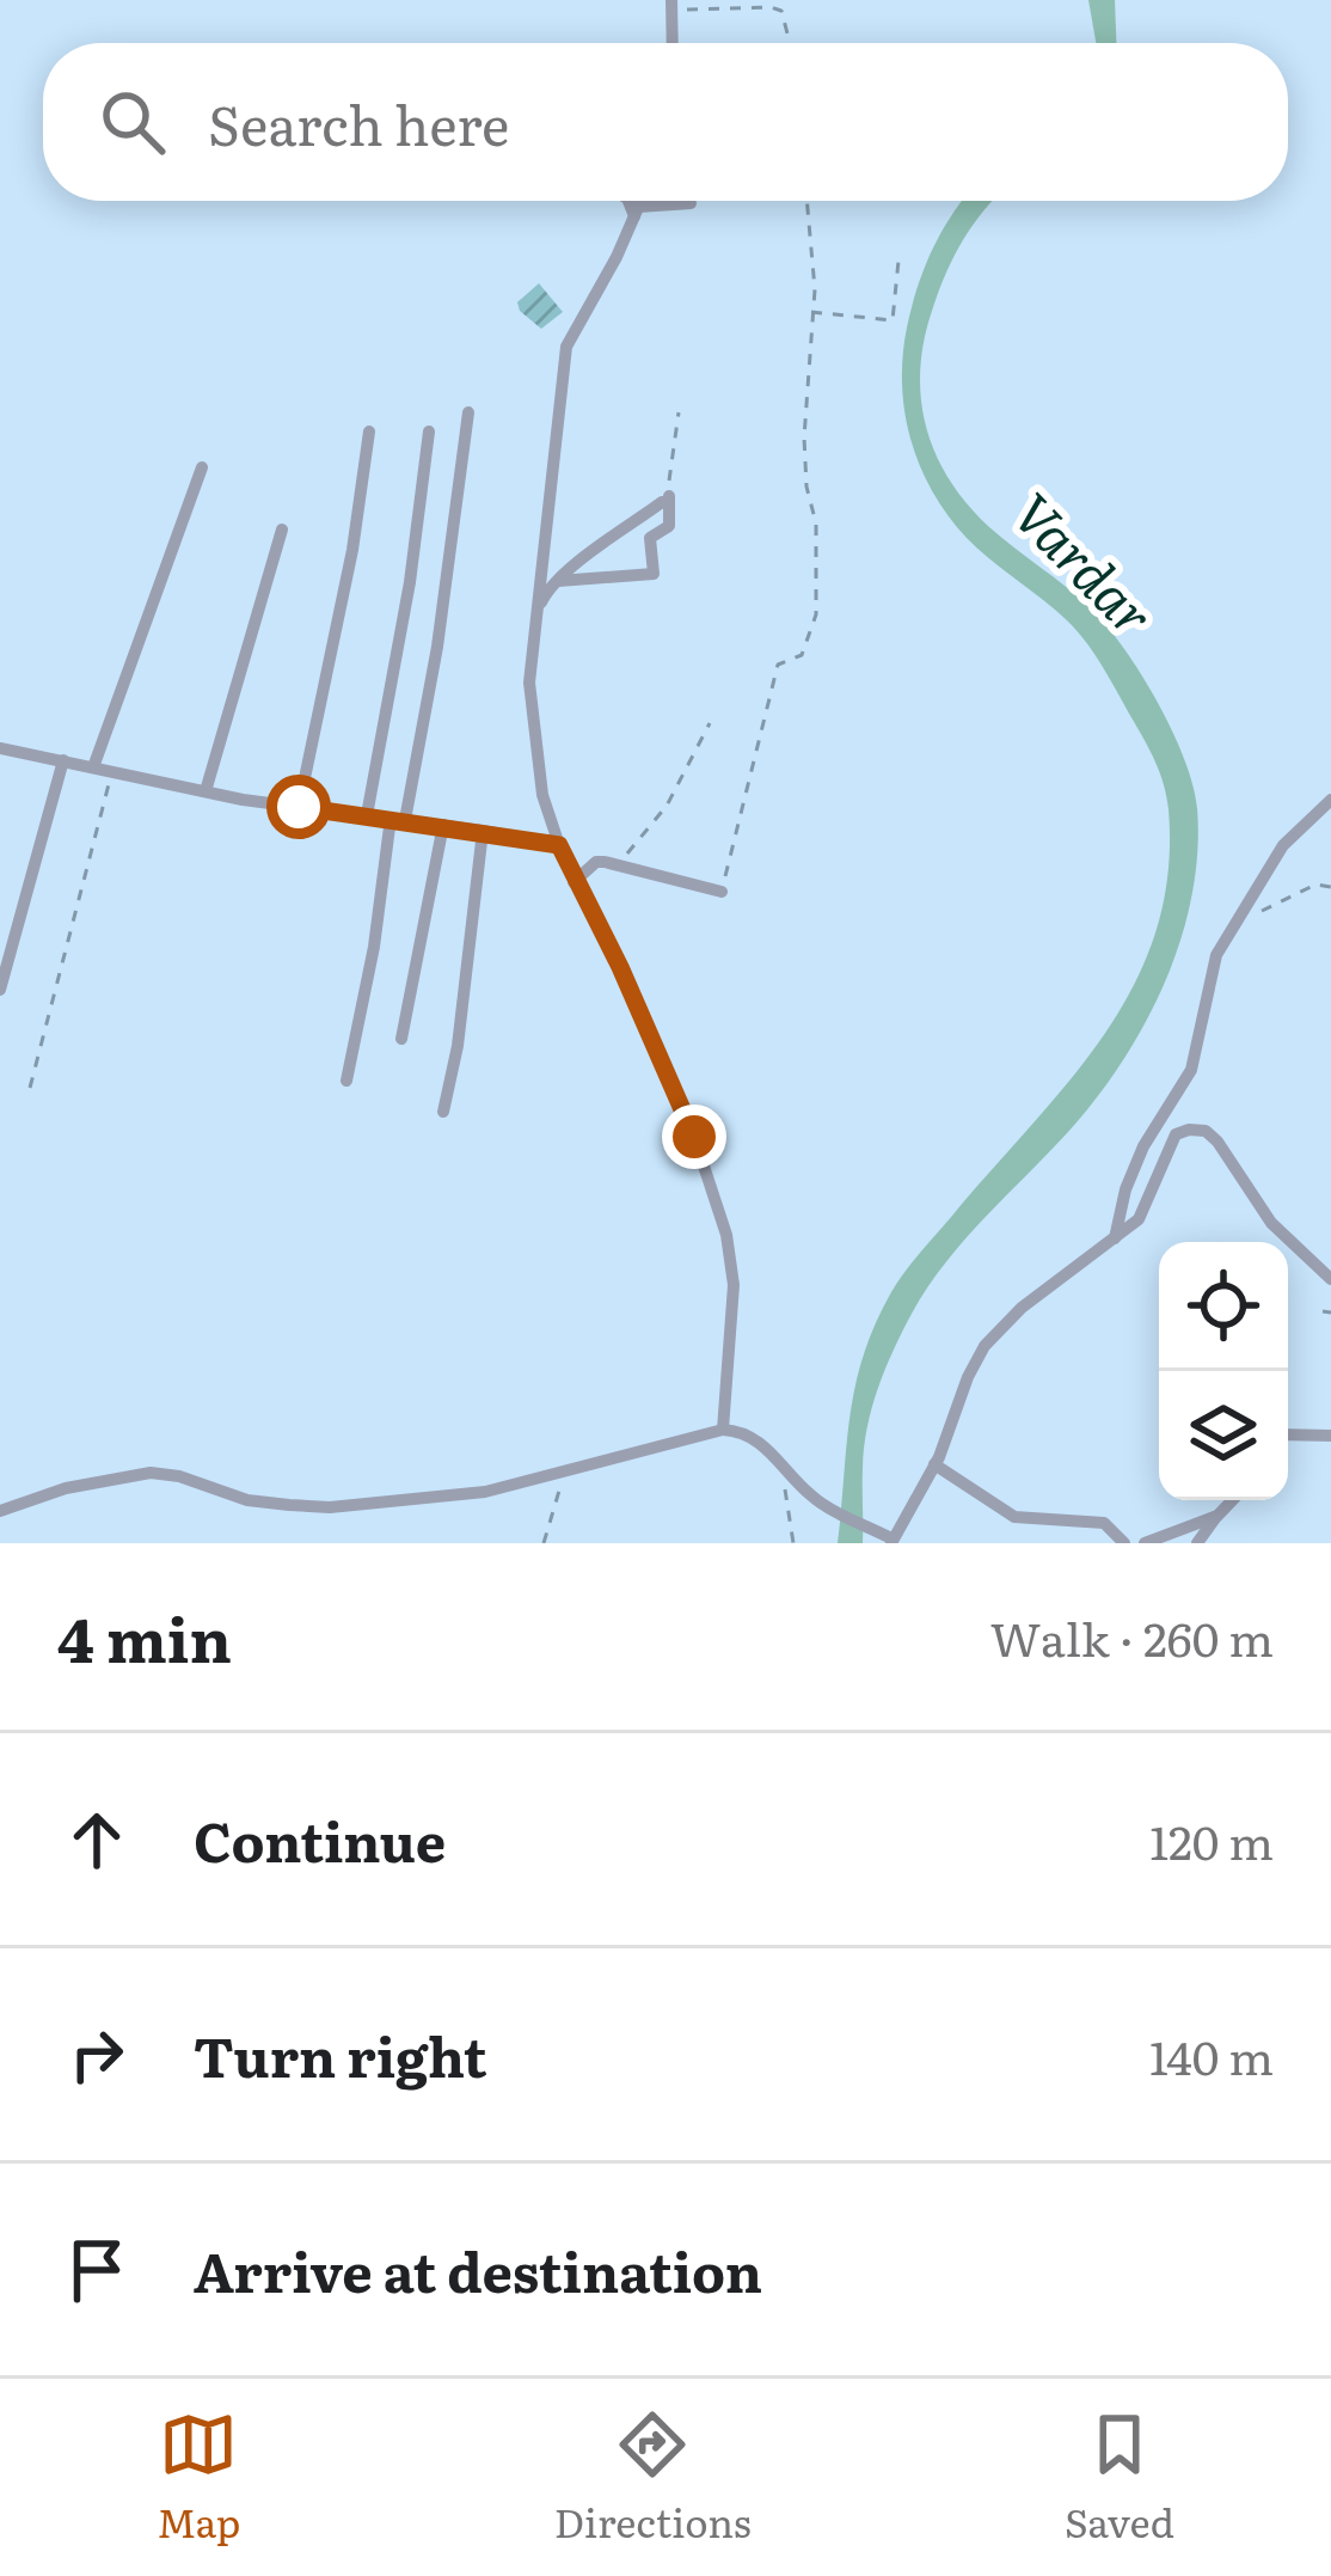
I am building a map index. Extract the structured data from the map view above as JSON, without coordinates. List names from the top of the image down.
{
  "water": ["Vardar"],
  "page": {
    "search": "Search here",
    "heading": ["4 min", "Walk · 260 m"],
    "list": [
      ["Continue", "120 m"],
      ["Turn right", "140 m"],
      "Arrive at destination"
    ],
    "nav": ["Map", "Directions", "Saved"]
  }
}
